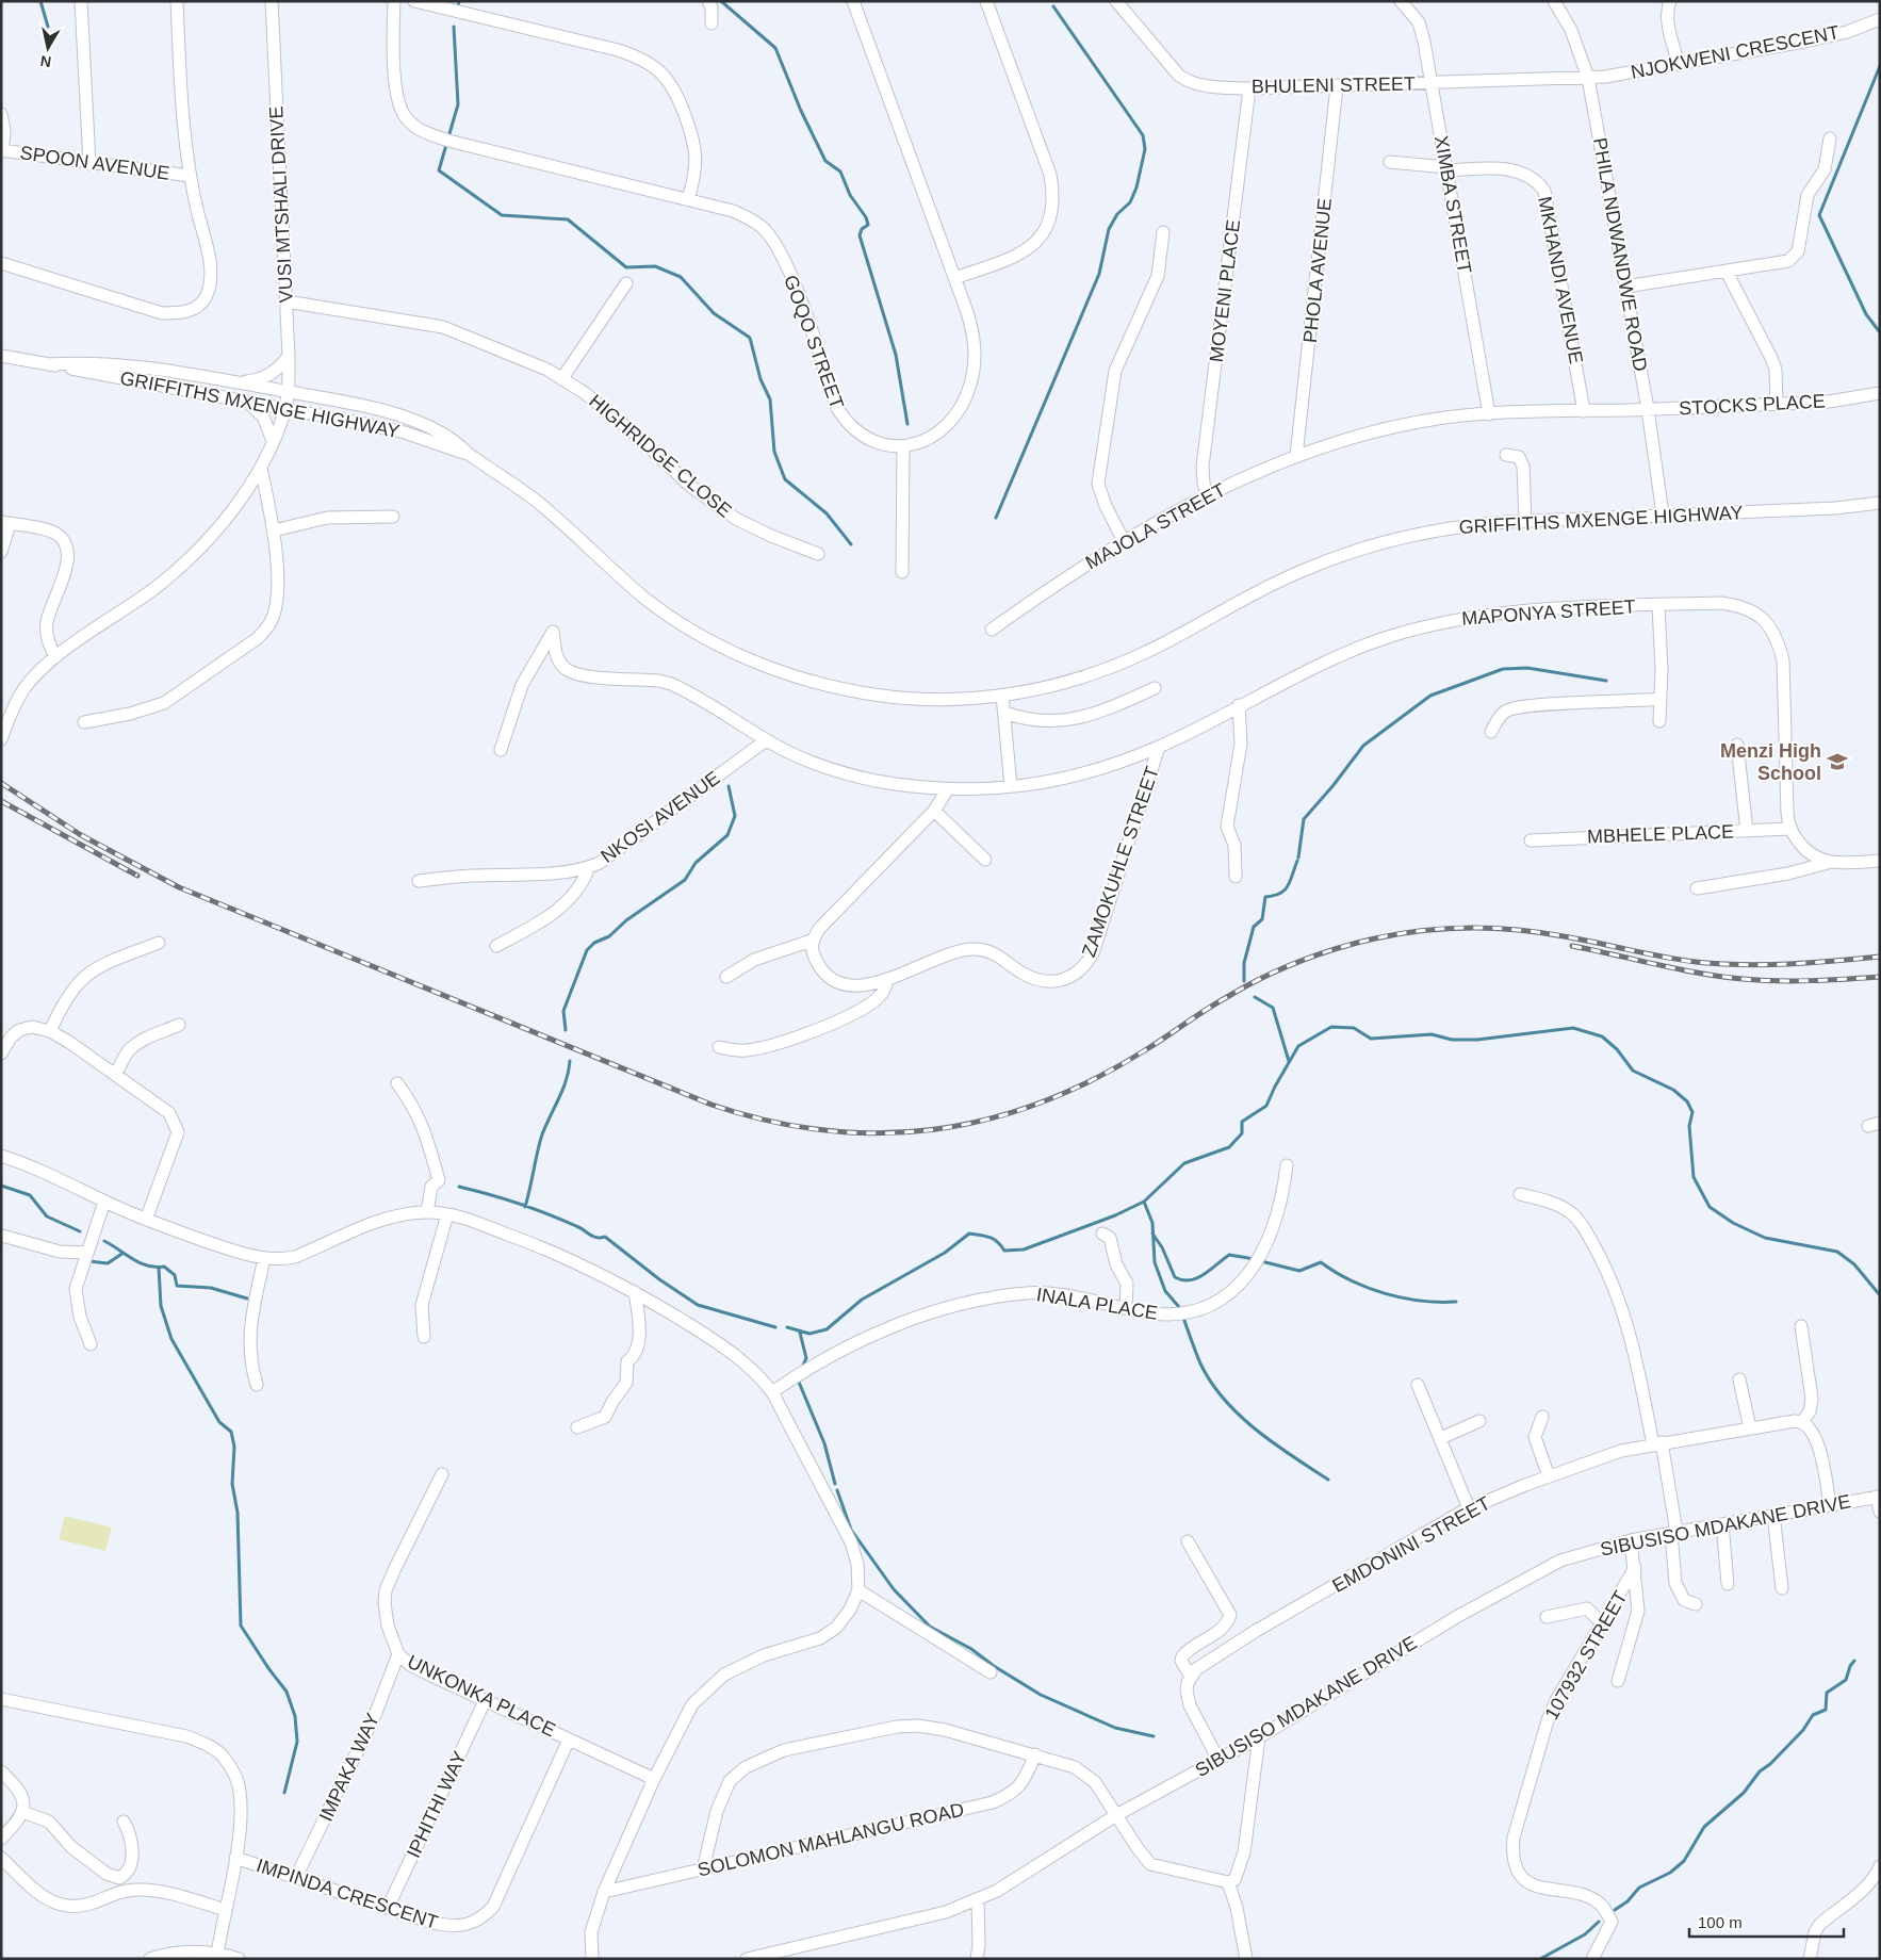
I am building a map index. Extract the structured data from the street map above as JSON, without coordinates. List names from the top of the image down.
{
  "streets": {
    "street": [
      "NJOKWENI CRESCENT",
      "BHULENI STREET",
      "SPOON AVENUE",
      "VUSI MTSHALI DRIVE",
      "XIMBA STREET",
      "PHILA NDWANDWE ROAD",
      "PHOLA AVENUE",
      "MKHANDI AVENUE",
      "MOYENI PLACE",
      "GOQO STREET",
      "GRIFFITHS MXENGE HIGHWAY",
      "STOCKS PLACE",
      "HIGHRIDGE CLOSE",
      "MAJOLA STREET",
      "MAPONYA STREET",
      "NKOSI AVENUE",
      "MBHELE PLACE",
      "ZAMOKUHLE STREET",
      "INALA PLACE",
      "SIBUSISO MDAKANE DRIVE",
      "EMDONINI STREET",
      "107932 STREET",
      "UNKONKA PLACE",
      "IMPAKA WAY",
      "IPHITHI WAY",
      "SOLOMON MAHLANGU ROAD",
      "IMPINDA CRESCENT"
    ]
  },
  "crossings": [
    ["NJOKWENI CRESCENT", "BHULENI STREET"],
    ["NJOKWENI CRESCENT", "PHILA NDWANDWE ROAD"],
    ["BHULENI STREET", "XIMBA STREET"],
    ["BHULENI STREET", "PHILA NDWANDWE ROAD"],
    ["BHULENI STREET", "PHOLA AVENUE"],
    ["BHULENI STREET", "MOYENI PLACE"],
    ["VUSI MTSHALI DRIVE", "GRIFFITHS MXENGE HIGHWAY"],
    ["VUSI MTSHALI DRIVE", "HIGHRIDGE CLOSE"],
    ["XIMBA STREET", "MKHANDI AVENUE"],
    ["XIMBA STREET", "MAJOLA STREET"],
    ["PHILA NDWANDWE ROAD", "GRIFFITHS MXENGE HIGHWAY"],
    ["PHILA NDWANDWE ROAD", "STOCKS PLACE"],
    ["PHILA NDWANDWE ROAD", "MAJOLA STREET"],
    ["PHOLA AVENUE", "MAJOLA STREET"],
    ["MKHANDI AVENUE", "MAJOLA STREET"],
    ["MOYENI PLACE", "MAJOLA STREET"],
    ["STOCKS PLACE", "MAJOLA STREET"],
    ["MAPONYA STREET", "NKOSI AVENUE"],
    ["MAPONYA STREET", "MBHELE PLACE"],
    ["MAPONYA STREET", "ZAMOKUHLE STREET"],
    ["UNKONKA PLACE", "IMPAKA WAY"],
    ["UNKONKA PLACE", "IPHITHI WAY"],
    ["UNKONKA PLACE", "IMPINDA CRESCENT"],
    ["IMPAKA WAY", "IMPINDA CRESCENT"],
    ["IPHITHI WAY", "IMPINDA CRESCENT"]
  ],
  "places": {
    "school or university": ["Menzi High School"]
  },
  "scale_bar": "100 m",
  "north": "bottom"
}
